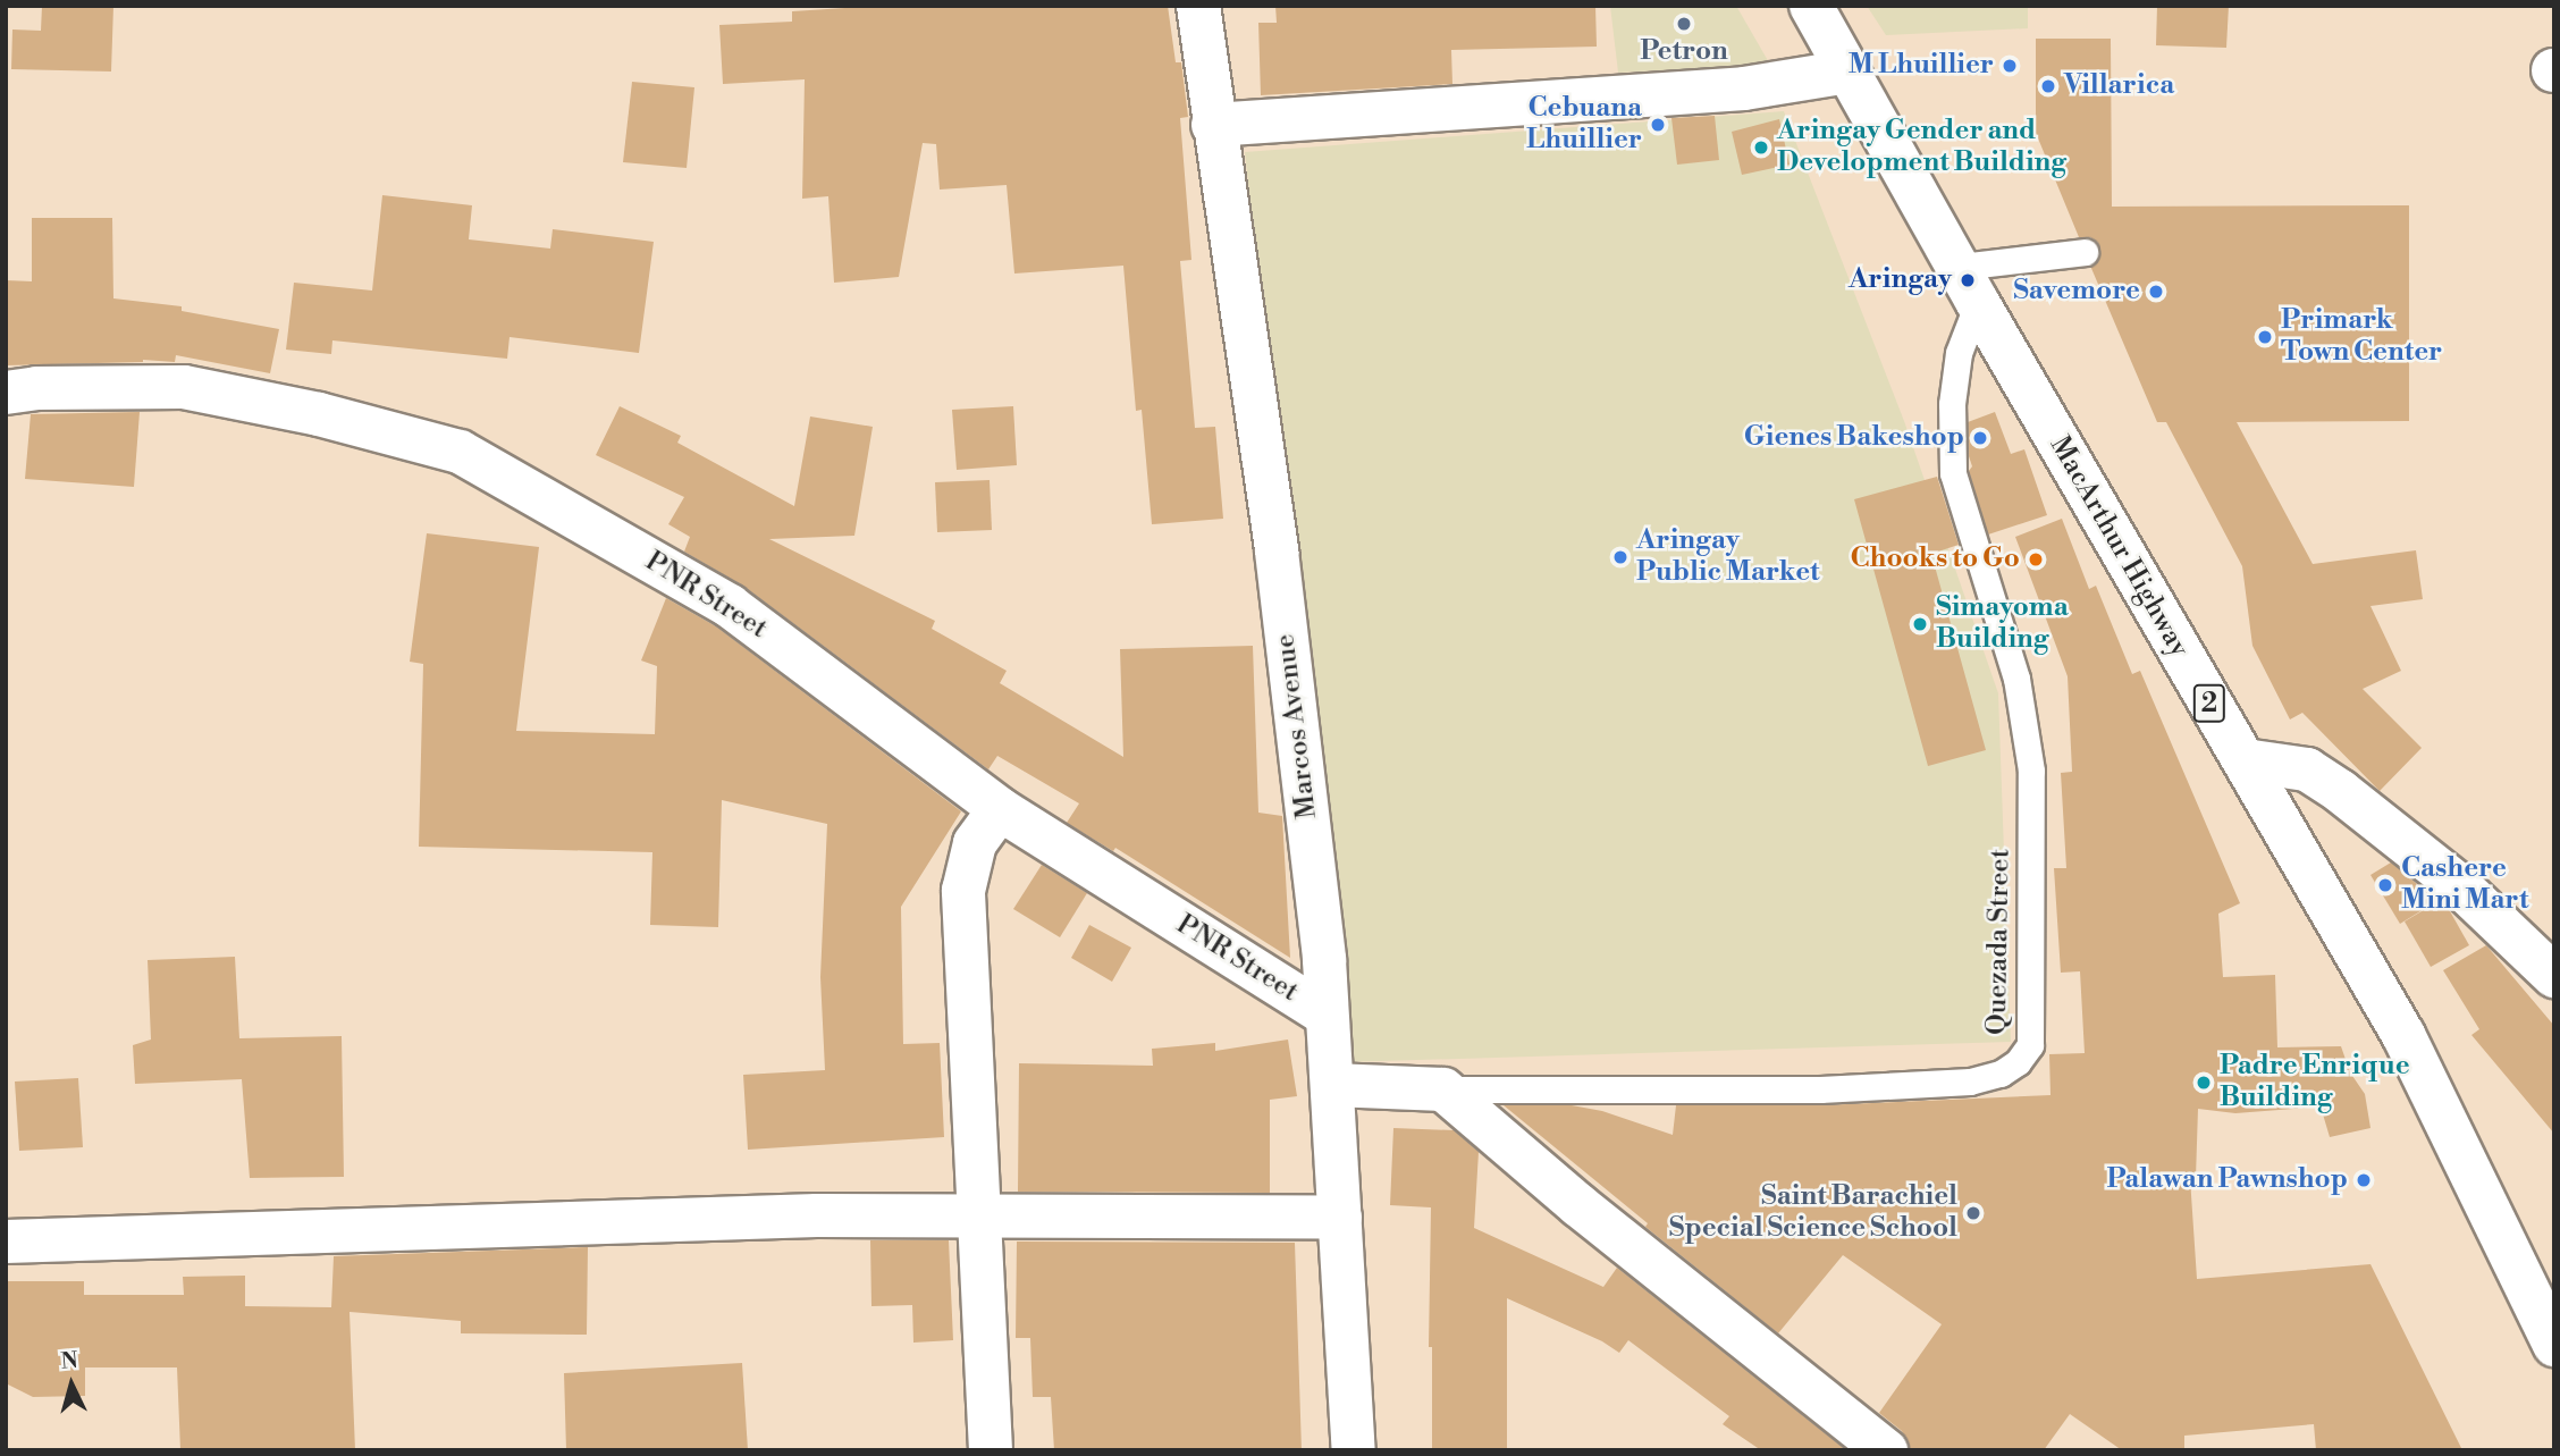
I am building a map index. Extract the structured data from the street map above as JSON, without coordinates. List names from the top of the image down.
{
  "streets": {
    "main road": [
      "MacArthur Highway",
      "PNR Street",
      "2",
      "Marcos Avenue"
    ],
    "lane": ["Quezada Street"]
  },
  "crossings": [
    ["MacArthur Highway", "Quezada Street"],
    ["PNR Street", "Marcos Avenue"]
  ],
  "places": [
    "Petron",
    "M Lhuillier",
    "Villarica",
    "Cebuana Lhuillier",
    "Aringay Gender and Development Building",
    "Aringay",
    "Savemore",
    "Primark Town Center",
    "Gienes Bakeshop",
    "Aringay Public Market",
    "Chooks to Go",
    "Simayoma Building",
    "Cashere Mini Mart",
    "Padre Enrique Building",
    "Palawan Pawnshop",
    "Saint Barachiel Special Science School"
  ],
  "north": "top"
}
